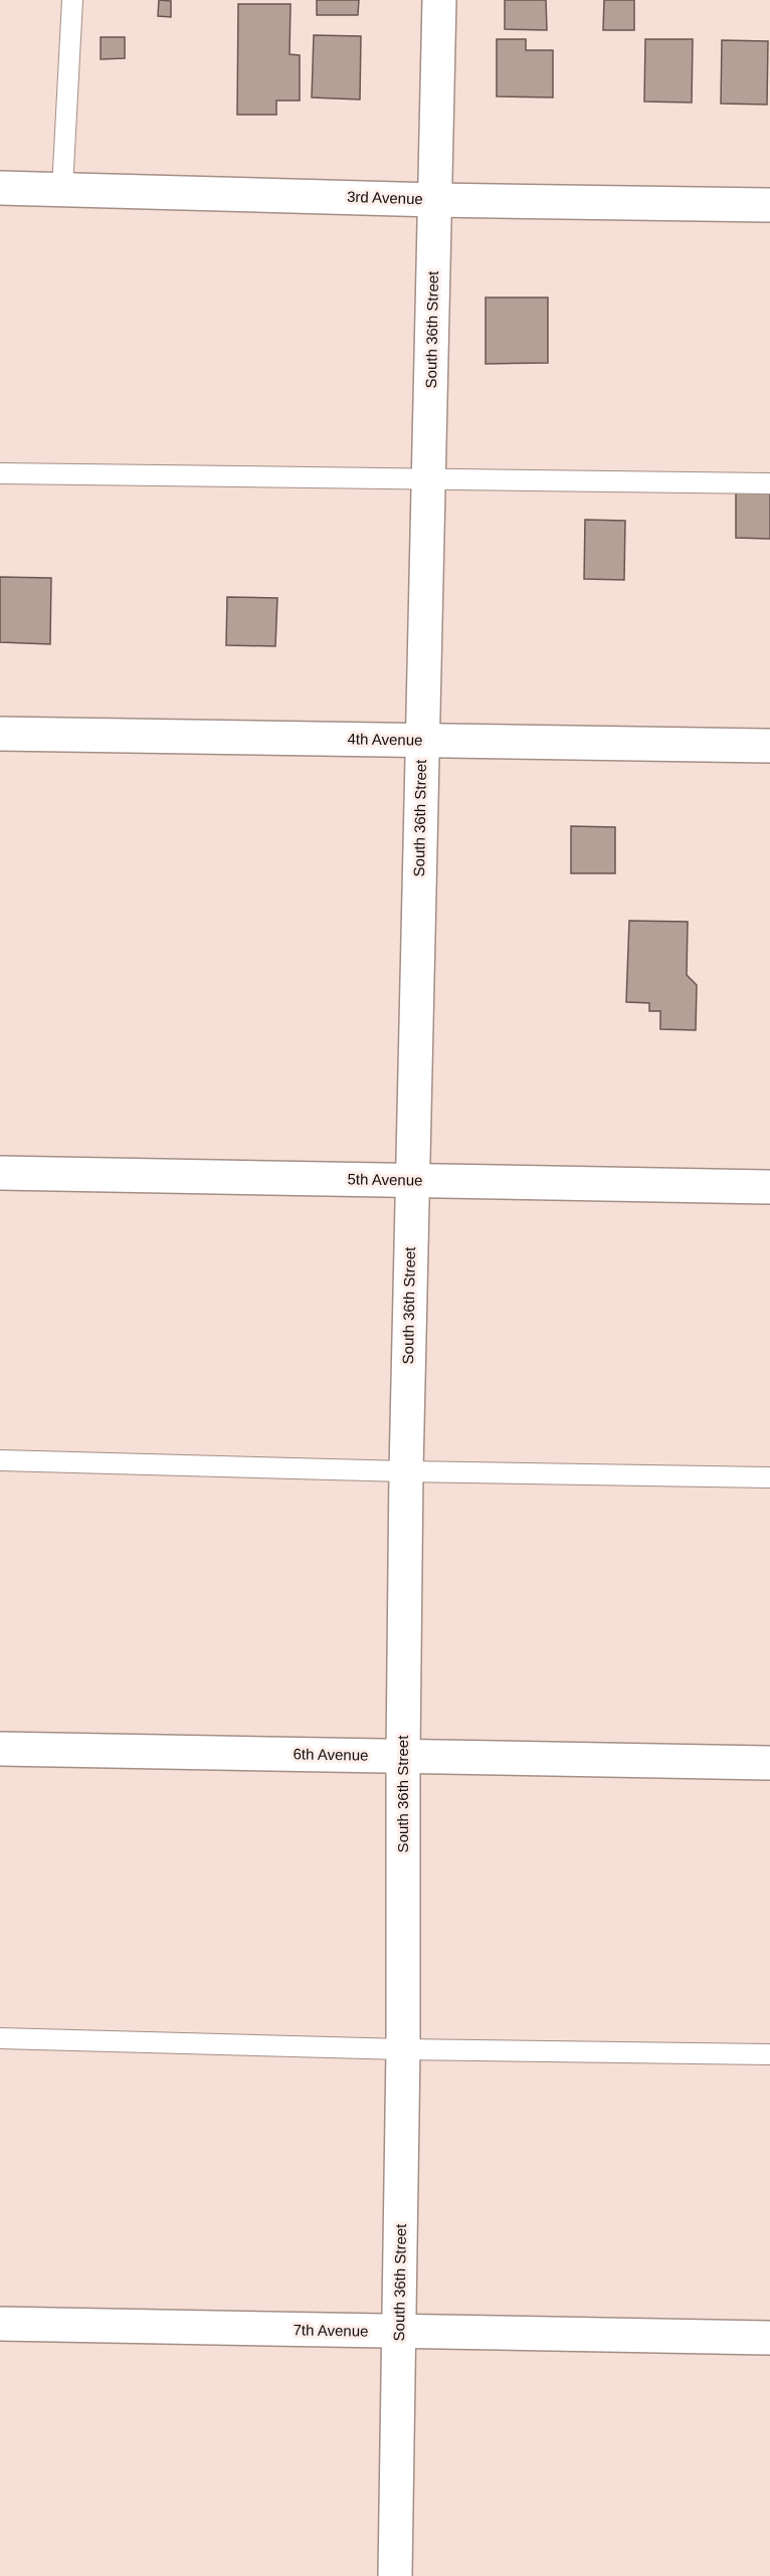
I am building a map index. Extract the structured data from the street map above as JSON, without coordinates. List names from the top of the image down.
{
  "streets": {
    "street": [
      "3rd Avenue",
      "South 36th Street",
      "4th Avenue",
      "5th Avenue",
      "6th Avenue",
      "7th Avenue"
    ]
  },
  "crossings": [
    ["3rd Avenue", "South 36th Street"],
    ["South 36th Street", "4th Avenue"],
    ["South 36th Street", "5th Avenue"],
    ["South 36th Street", "6th Avenue"],
    ["South 36th Street", "7th Avenue"]
  ]
}
